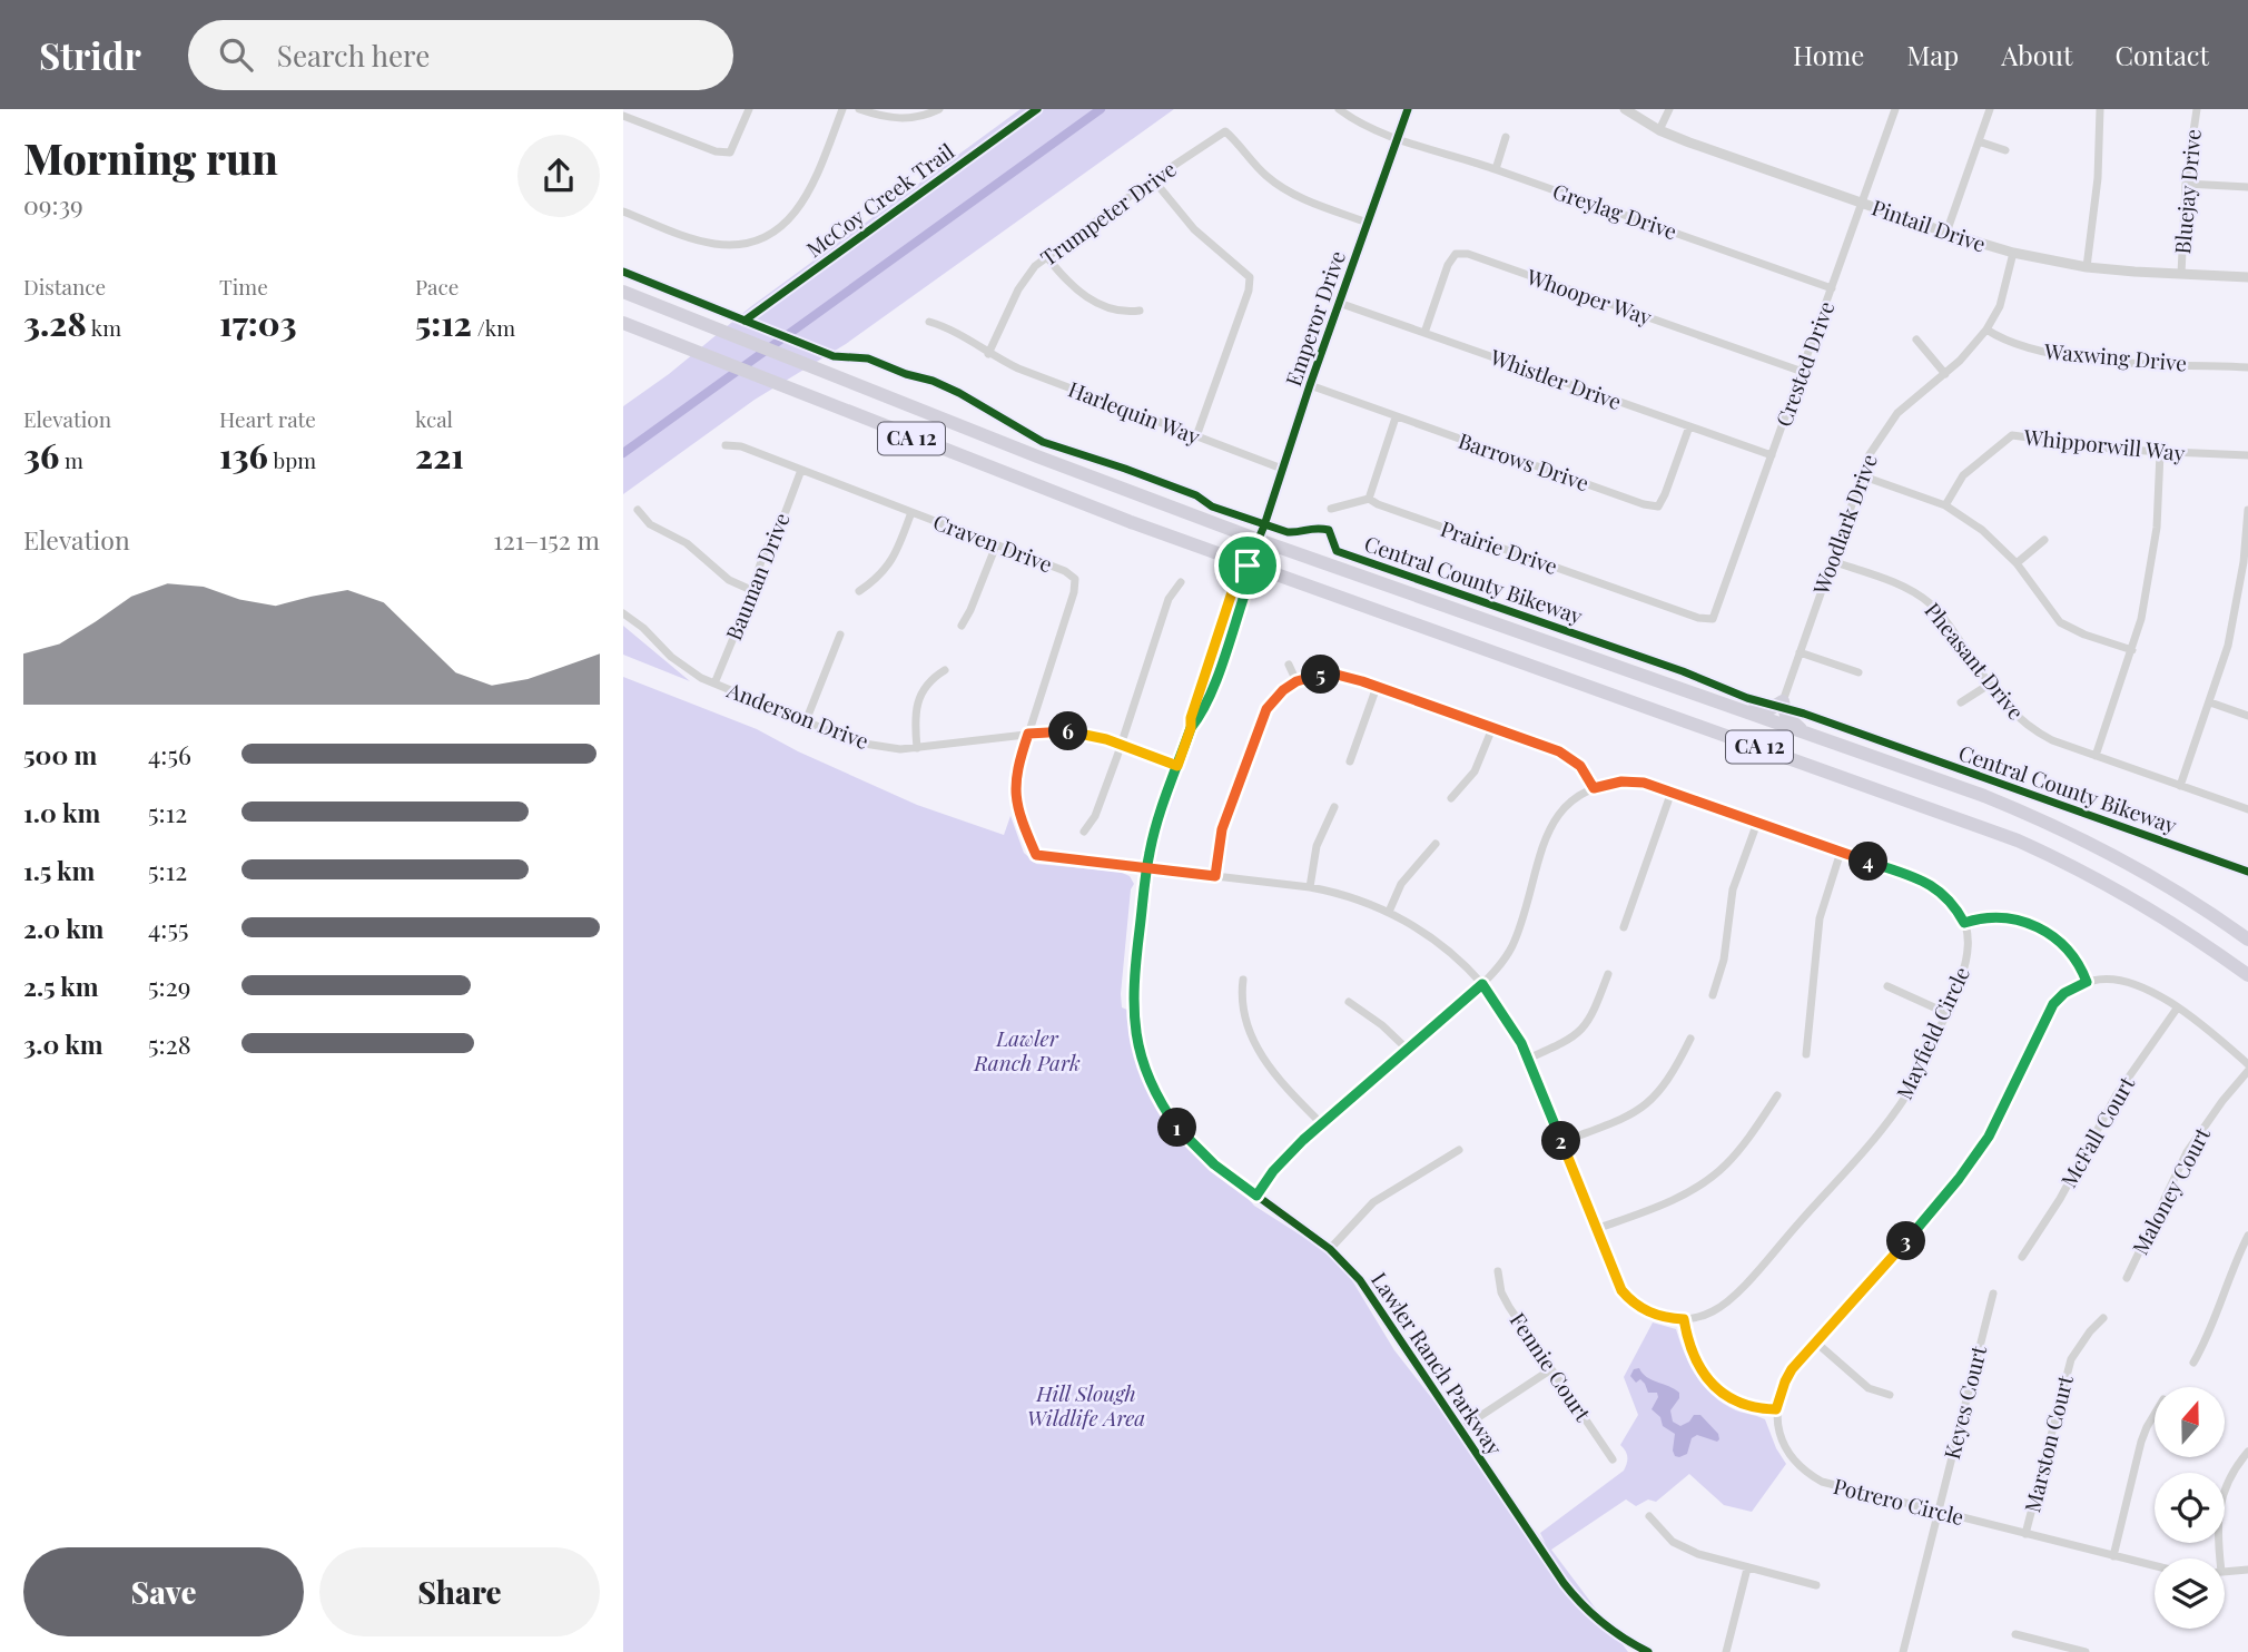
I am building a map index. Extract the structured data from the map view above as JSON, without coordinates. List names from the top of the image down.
{
  "streets": {
    "highway": ["CA 12"],
    "street": [
      "Bluejay Drive",
      "Greylag Drive",
      "Trumpeter Drive",
      "Pintail Drive",
      "Whooper Way",
      "Emperor Drive",
      "Waxwing Drive",
      "Crested Drive",
      "Whistler Drive",
      "Harlequin Way",
      "Whipporwill Way",
      "Barrows Drive",
      "Woodlark Drive",
      "Craven Drive",
      "Prairie Drive",
      "Bauman Drive",
      "Pheasant Drive",
      "Anderson Drive",
      "Mayfield Circle",
      "McFall Court",
      "Maloney Court",
      "Lawler Ranch Parkway",
      "Fennie Court",
      "Keyes Court",
      "Marston Court",
      "Potrero Circle"
    ],
    "cycle path": ["McCoy Creek Trail", "Central County Bikeway"]
  },
  "crossings": [
    ["Bluejay Drive", "Pintail Drive"],
    ["Greylag Drive", "Emperor Drive"],
    ["Greylag Drive", "Crested Drive"],
    ["Trumpeter Drive", "Emperor Drive"],
    ["Trumpeter Drive", "Harlequin Way"],
    ["Pintail Drive", "Crested Drive"],
    ["Pintail Drive", "Woodlark Drive"],
    ["Whooper Way", "Crested Drive"],
    ["Whooper Way", "Whistler Drive"],
    ["Emperor Drive", "Whistler Drive"],
    ["Emperor Drive", "Harlequin Way"],
    ["Emperor Drive", "CA 12"],
    ["Emperor Drive", "Barrows Drive"],
    ["Emperor Drive", "Lawler Ranch Parkway"],
    ["Waxwing Drive", "Woodlark Drive"],
    ["Crested Drive", "Whistler Drive"],
    ["Crested Drive", "Prairie Drive"],
    ["Whistler Drive", "Barrows Drive"],
    ["CA 12", "Lawler Ranch Parkway"],
    ["Woodlark Drive", "Pheasant Drive"],
    ["Craven Drive", "Bauman Drive"],
    ["Craven Drive", "Anderson Drive"],
    ["Bauman Drive", "Anderson Drive"],
    ["Anderson Drive", "Lawler Ranch Parkway"],
    ["Keyes Court", "Potrero Circle"],
    ["Marston Court", "Potrero Circle"]
  ],
  "parks": ["Lawler Ranch Park", "Hill Slough Wildlife Area"],
  "north": "top",
  "page": {
    "header": "Stridr",
    "search": "Search here",
    "nav": [
      "Home",
      "Map",
      "About",
      "Contact"
    ],
    "heading": ["Morning run", "09:39"],
    "stats": [
      ["Distance", "3.28 km"],
      ["Time", "17:03"],
      ["Pace", "5:12 /km"],
      ["Elevation", "36 m"],
      ["Heart rate", "136 bpm"],
      ["kcal", "221"]
    ],
    "chart": ["Elevation", "121–152 m"],
    "pins": [
      "5",
      "6",
      "4",
      "1",
      "2",
      "3"
    ],
    "list": [
      {
        "name": "500 m",
        "note": "4:56"
      },
      {
        "name": "1.0 km",
        "note": "5:12"
      },
      {
        "name": "1.5 km",
        "note": "5:12"
      },
      {
        "name": "2.0 km",
        "note": "4:55"
      },
      {
        "name": "2.5 km",
        "note": "5:29"
      },
      {
        "name": "3.0 km",
        "note": "5:28"
      }
    ],
    "buttons": ["Save", "Share"]
  }
}
